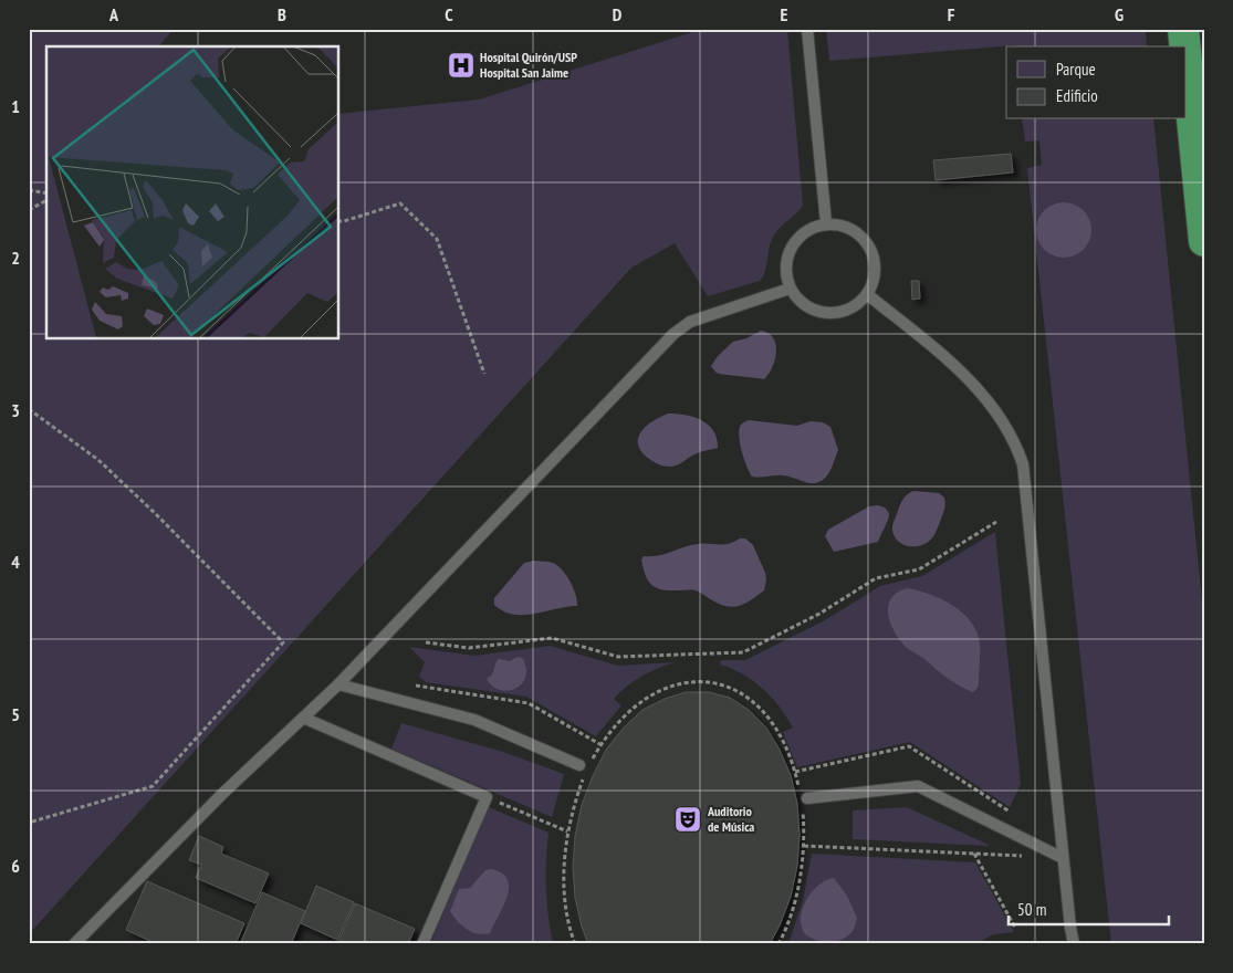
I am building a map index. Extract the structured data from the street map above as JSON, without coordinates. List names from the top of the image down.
{
  "places": {
    "hospital": ["Hospital Quirón/USP Hospital San Jaime"],
    "theatre": ["Auditorio de Música"]
  },
  "legend": ["Parque", "Edificio"],
  "scale_bar": "50 m",
  "grid": {
    "columns": [
      "A",
      "B",
      "C",
      "D",
      "E",
      "F",
      "G"
    ],
    "rows": [
      "1",
      "2",
      "3",
      "4",
      "5",
      "6"
    ]
  }
}
